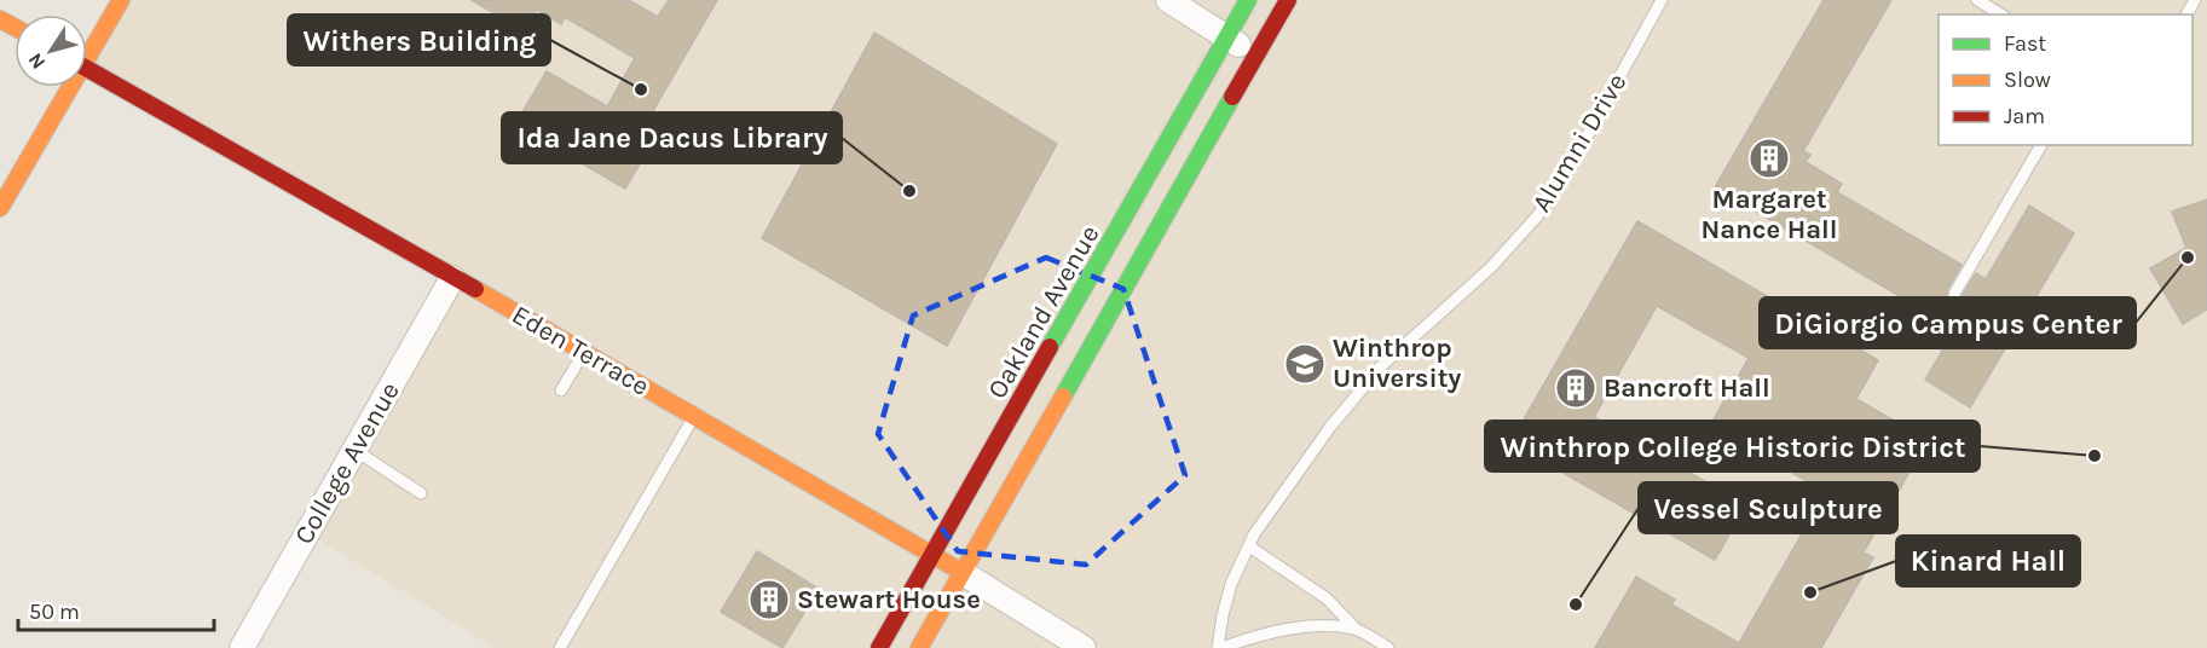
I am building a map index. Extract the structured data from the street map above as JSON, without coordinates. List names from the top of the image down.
{
  "streets": {
    "main road": ["Oakland Avenue", "Eden Terrace"],
    "street": ["College Avenue"],
    "lane": ["Alumni Drive"]
  },
  "crossings": [
    ["Oakland Avenue", "Eden Terrace"],
    ["Eden Terrace", "College Avenue"]
  ],
  "places": {
    "other": [
      "Withers Building",
      "Ida Jane Dacus Library",
      "DiGiorgio Campus Center",
      "Winthrop College Historic District",
      "Kinard Hall",
      "Vessel Sculpture"
    ],
    "building": ["Margaret Nance Hall", "Bancroft Hall", "Stewart House"],
    "school or university": ["Winthrop University"]
  },
  "legend": ["Fast", "Slow", "Jam"],
  "scale_bar": "50 m",
  "north": "bottom left"
}
